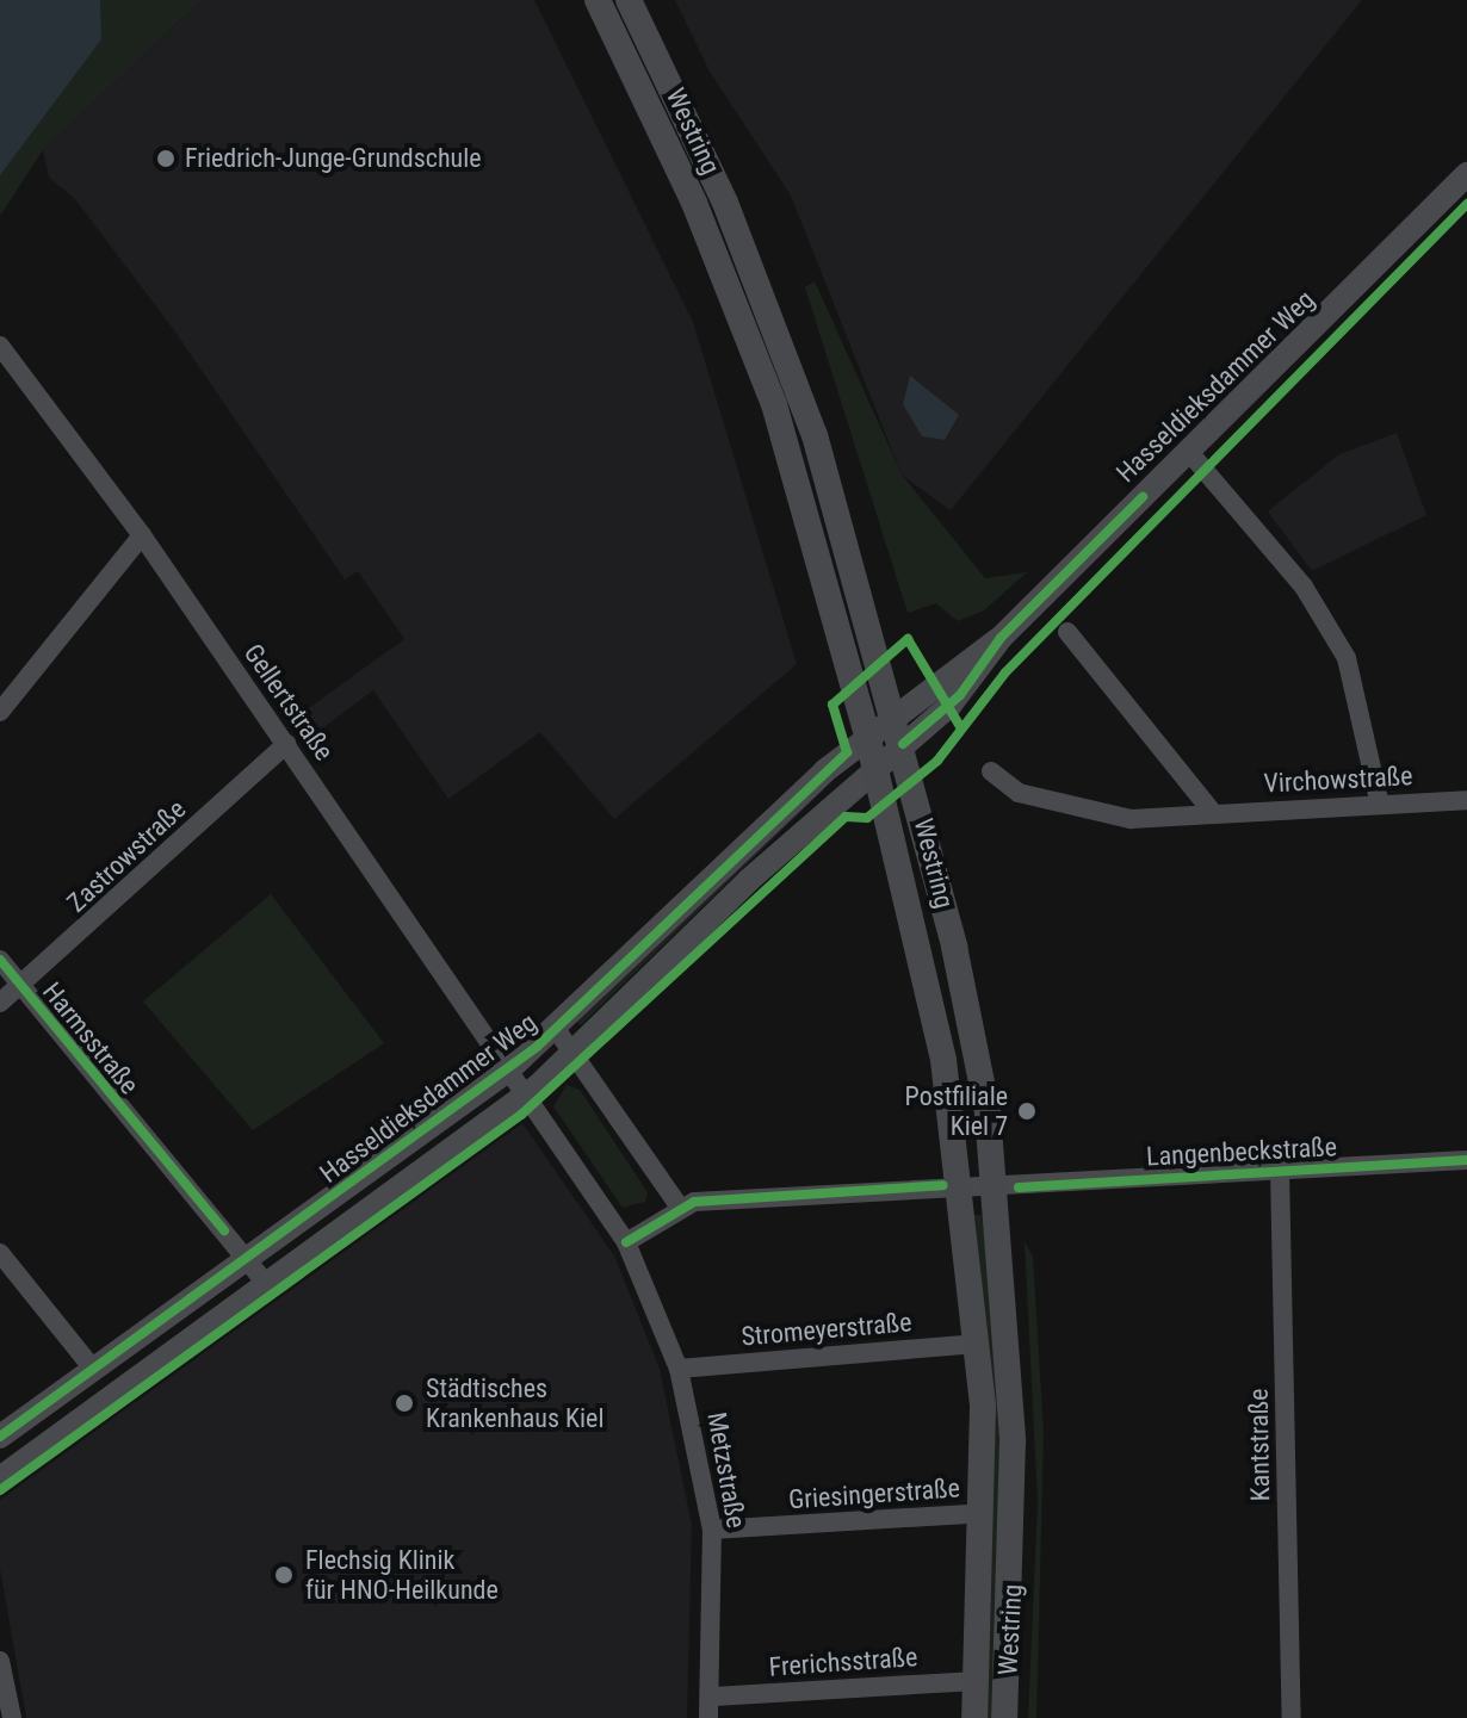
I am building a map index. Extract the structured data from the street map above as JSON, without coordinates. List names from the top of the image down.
{
  "streets": {
    "main road": ["Westring"],
    "street": [
      "Hasseldieksdammer Weg",
      "Gellertstraße",
      "Virchowstraße",
      "Zastrowstraße",
      "Harmsstraße",
      "Langenbeckstraße",
      "Stromeyerstraße",
      "Kantstraße",
      "Metzstraße",
      "Griesingerstraße",
      "Frerichsstraße"
    ]
  },
  "crossings": [
    ["Westring", "Hasseldieksdammer Weg"],
    ["Westring", "Langenbeckstraße"],
    ["Westring", "Stromeyerstraße"],
    ["Westring", "Griesingerstraße"],
    ["Westring", "Frerichsstraße"],
    ["Hasseldieksdammer Weg", "Gellertstraße"],
    ["Hasseldieksdammer Weg", "Harmsstraße"],
    ["Hasseldieksdammer Weg", "Metzstraße"],
    ["Gellertstraße", "Zastrowstraße"],
    ["Gellertstraße", "Metzstraße"],
    ["Zastrowstraße", "Harmsstraße"],
    ["Langenbeckstraße", "Kantstraße"],
    ["Stromeyerstraße", "Metzstraße"],
    ["Metzstraße", "Griesingerstraße"],
    ["Metzstraße", "Frerichsstraße"]
  ],
  "places": [
    "Friedrich-Junge-Grundschule",
    "Postfiliale Kiel 7",
    "Städtisches Krankenhaus Kiel",
    "Flechsig Klinik für HNO-Heilkunde"
  ]
}
